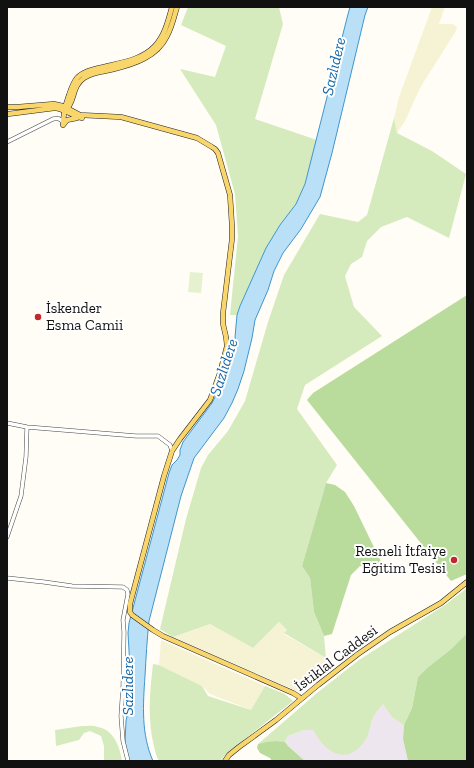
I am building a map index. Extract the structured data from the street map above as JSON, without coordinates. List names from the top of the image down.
{
  "streets": {
    "main road": ["İstiklal Caddesi"]
  },
  "water": ["Sazlıdere"],
  "places": ["İskender Esma Camii", "Resneli İtfaiye Eğitim Tesisi"]
}
